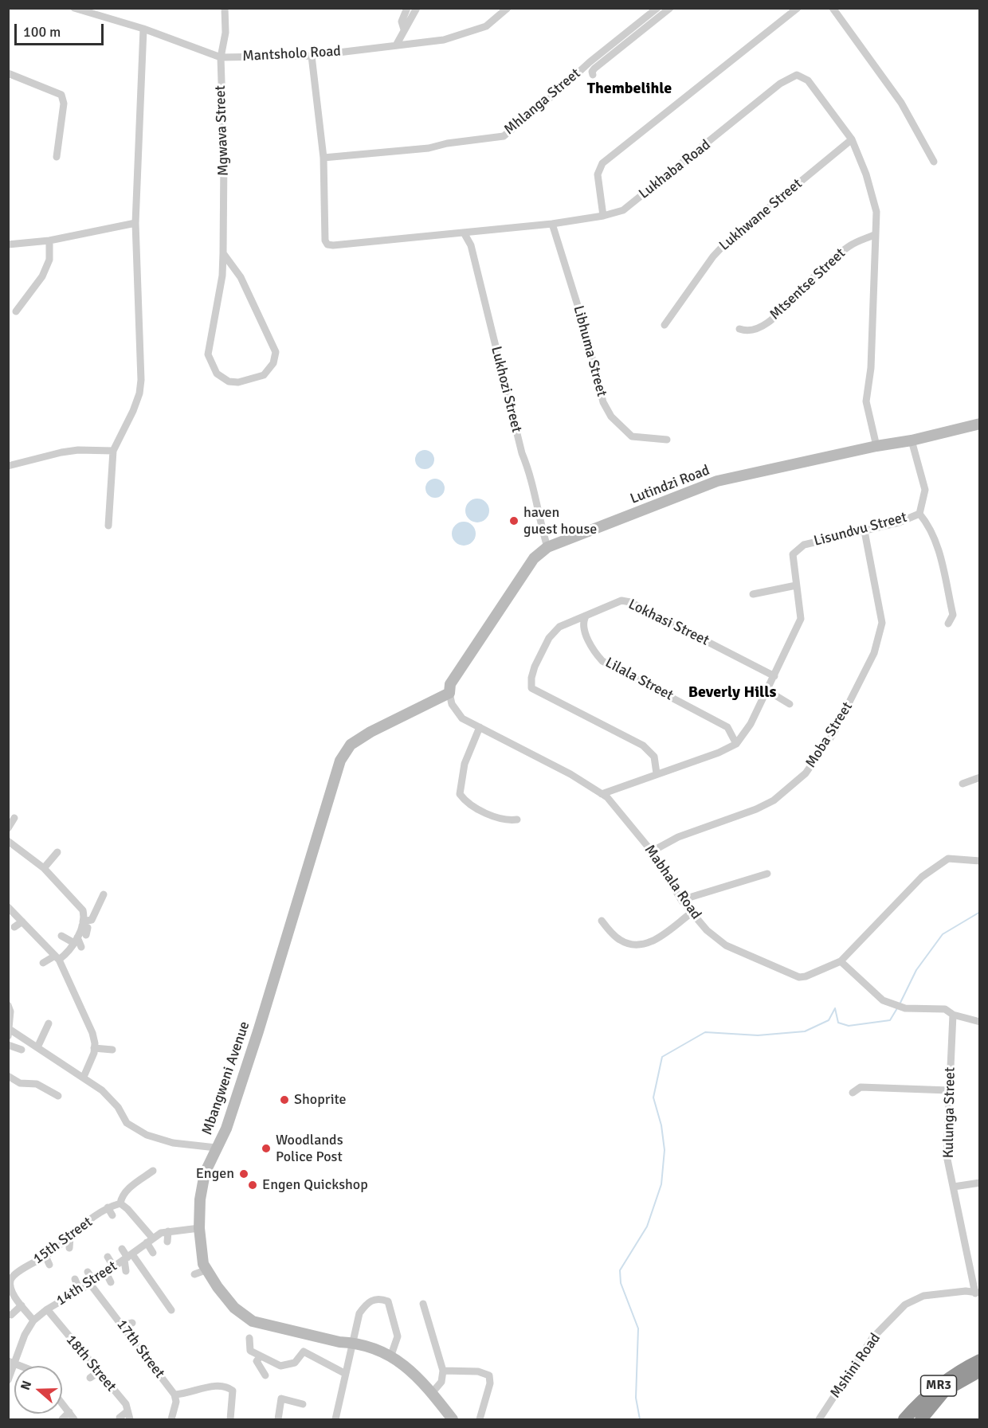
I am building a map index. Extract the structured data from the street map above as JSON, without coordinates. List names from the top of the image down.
{
  "streets": {
    "highway": ["MR3"],
    "street": [
      "Mantsholo Road",
      "Mhlanga Street",
      "Mgwava Street",
      "Lukhaba Road",
      "Lukhwane Street",
      "Mtsentse Street",
      "Libhuma Street",
      "Lukhozi Street",
      "Lutindzi Road",
      "Lisundvu Street",
      "Lokhasi Street",
      "Lilala Street",
      "Moba Street",
      "Mabhala Road",
      "Mbangweni Avenue",
      "Kulunga Street",
      "15th Street",
      "14th Street",
      "17th Street",
      "18th Street",
      "Mshini Road"
    ]
  },
  "crossings": [
    ["Mantsholo Road", "Mgwava Street"],
    ["Mantsholo Road", "Lukhaba Road"],
    ["Mhlanga Street", "Lukhaba Road"],
    ["Lukhaba Road", "Lukhwane Street"],
    ["Lukhaba Road", "Mtsentse Street"],
    ["Lukhaba Road", "Libhuma Street"],
    ["Lukhaba Road", "Lukhozi Street"],
    ["Lukhaba Road", "Lutindzi Road"],
    ["Lukhozi Street", "Lutindzi Road"],
    ["Lutindzi Road", "Lisundvu Street"],
    ["Lutindzi Road", "Mabhala Road"],
    ["Lutindzi Road", "Mbangweni Avenue"],
    ["Lisundvu Street", "Lokhasi Street"],
    ["Lisundvu Street", "Lilala Street"],
    ["Lisundvu Street", "Moba Street"],
    ["Lisundvu Street", "Mabhala Road"],
    ["Lokhasi Street", "Lilala Street"],
    ["Moba Street", "Mabhala Road"],
    ["Mabhala Road", "Mbangweni Avenue"],
    ["Mbangweni Avenue", "14th Street"],
    ["Kulunga Street", "Mshini Road"],
    ["15th Street", "14th Street"],
    ["14th Street", "17th Street"],
    ["14th Street", "18th Street"]
  ],
  "districts": ["Thembelihle", "Beverly Hills"],
  "places": [
    "haven guest house",
    "Shoprite",
    "Woodlands Police Post",
    "Engen",
    "Engen Quickshop"
  ],
  "scale_bar": "100 m",
  "north": "left"
}
